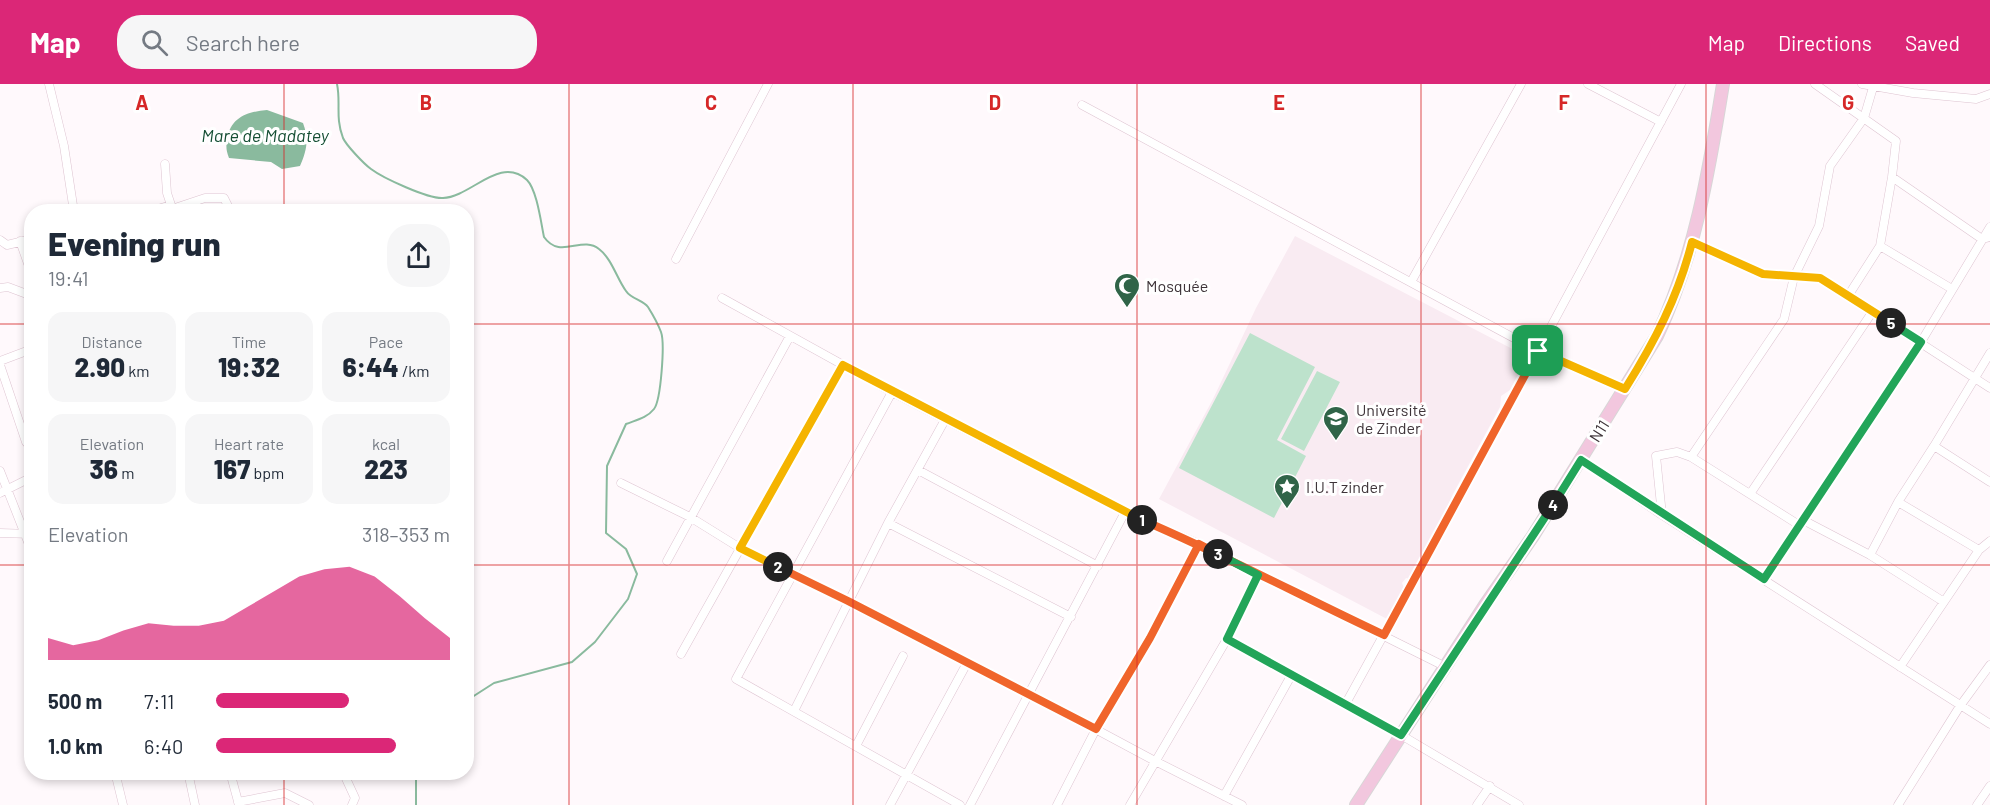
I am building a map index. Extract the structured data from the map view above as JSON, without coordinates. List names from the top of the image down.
{
  "streets": {
    "main road": ["N11"]
  },
  "water": ["Mare de Madatey"],
  "places": {
    "mosque": ["Mosquée"],
    "school or university": ["Université de Zinder"],
    "place": ["I.U.T zinder"]
  },
  "page": {
    "header": "Map",
    "search": "Search here",
    "nav": ["Map", "Directions", "Saved"],
    "heading": ["Evening run", "19:41"],
    "stats": [
      ["Distance", "2.90 km"],
      ["Time", "19:32"],
      ["Pace", "6:44 /km"],
      ["Elevation", "36 m"],
      ["Heart rate", "167 bpm"],
      ["kcal", "223"]
    ],
    "pins": [
      "5",
      "4",
      "1",
      "3",
      "2"
    ],
    "chart": ["Elevation", "318–353 m"],
    "list": [
      {
        "name": "500 m",
        "note": "7:11"
      },
      {
        "name": "1.0 km",
        "note": "6:40"
      }
    ]
  },
  "grid": {
    "columns": [
      "A",
      "B",
      "C",
      "D",
      "E",
      "F",
      "G"
    ]
  }
}
